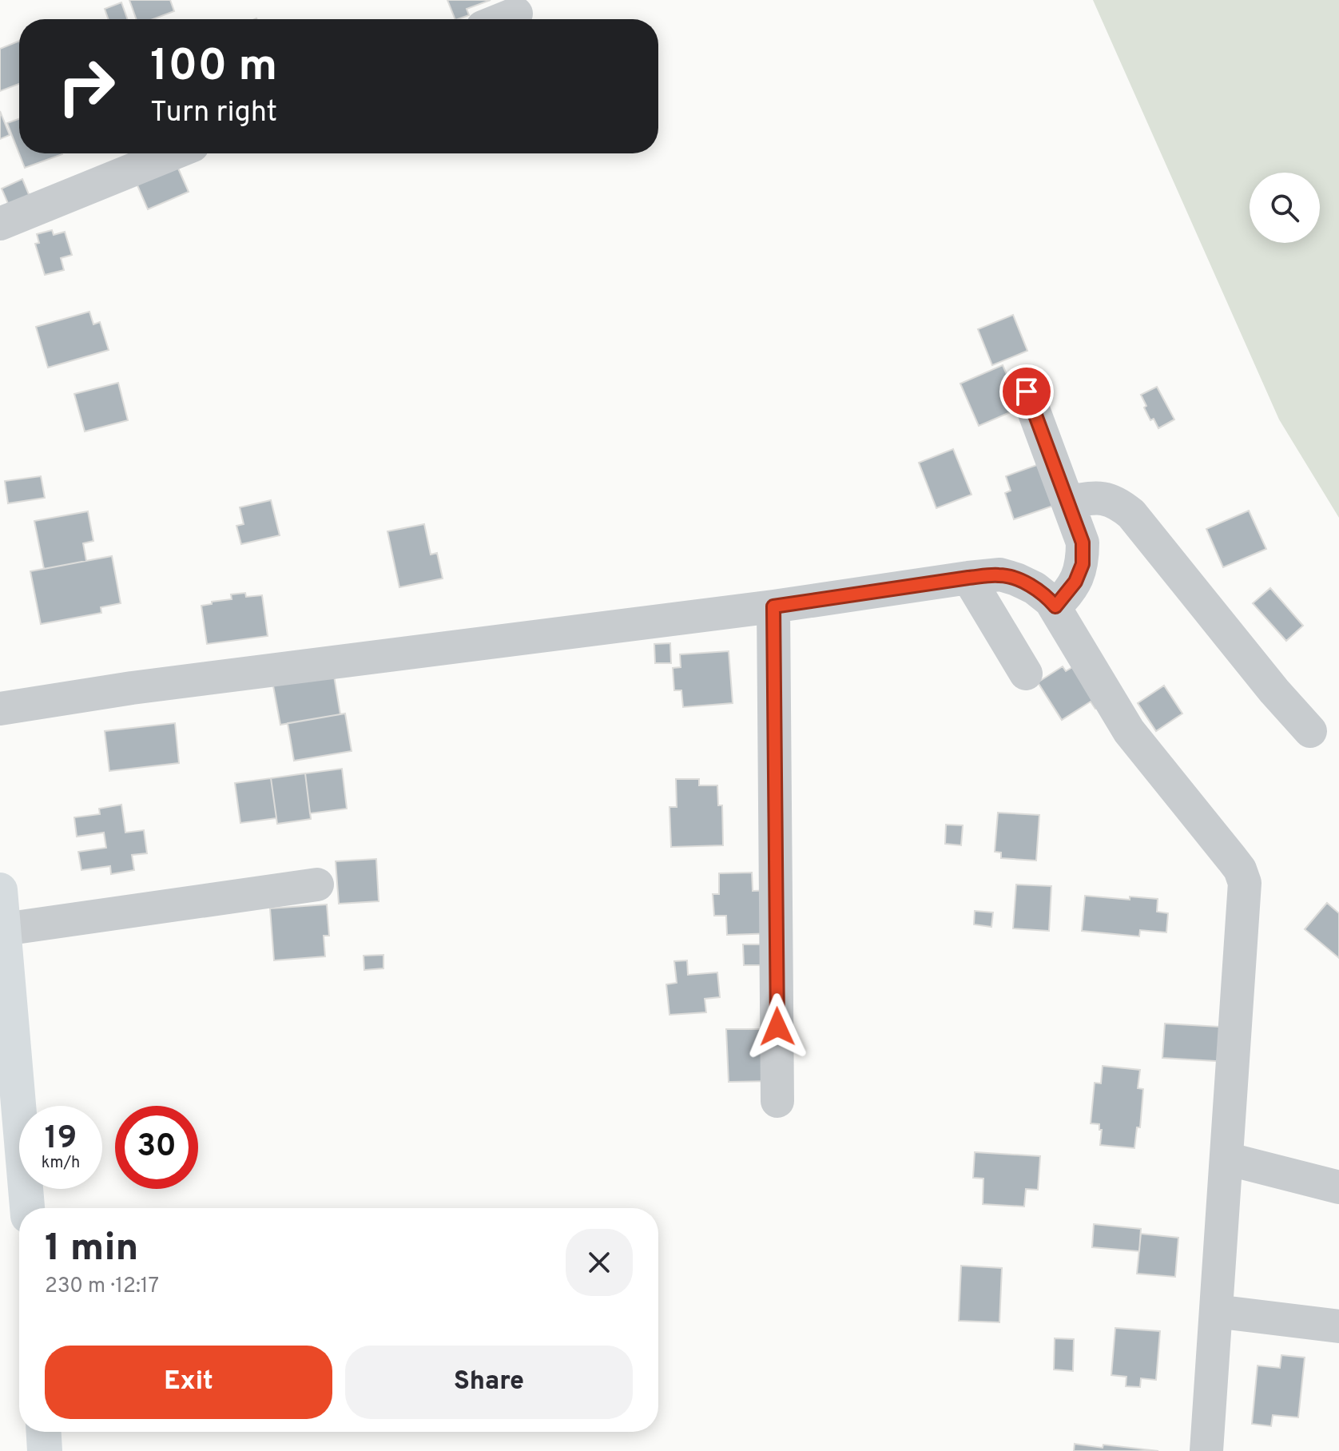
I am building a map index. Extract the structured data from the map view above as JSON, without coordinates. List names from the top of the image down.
{
  "page": {
    "turn": ["100 m", "Turn right"],
    "speed": "19 km/h",
    "limit": "30",
    "heading": ["1 min", "230 m · 12:17"],
    "buttons": ["Exit", "Share"]
  }
}
